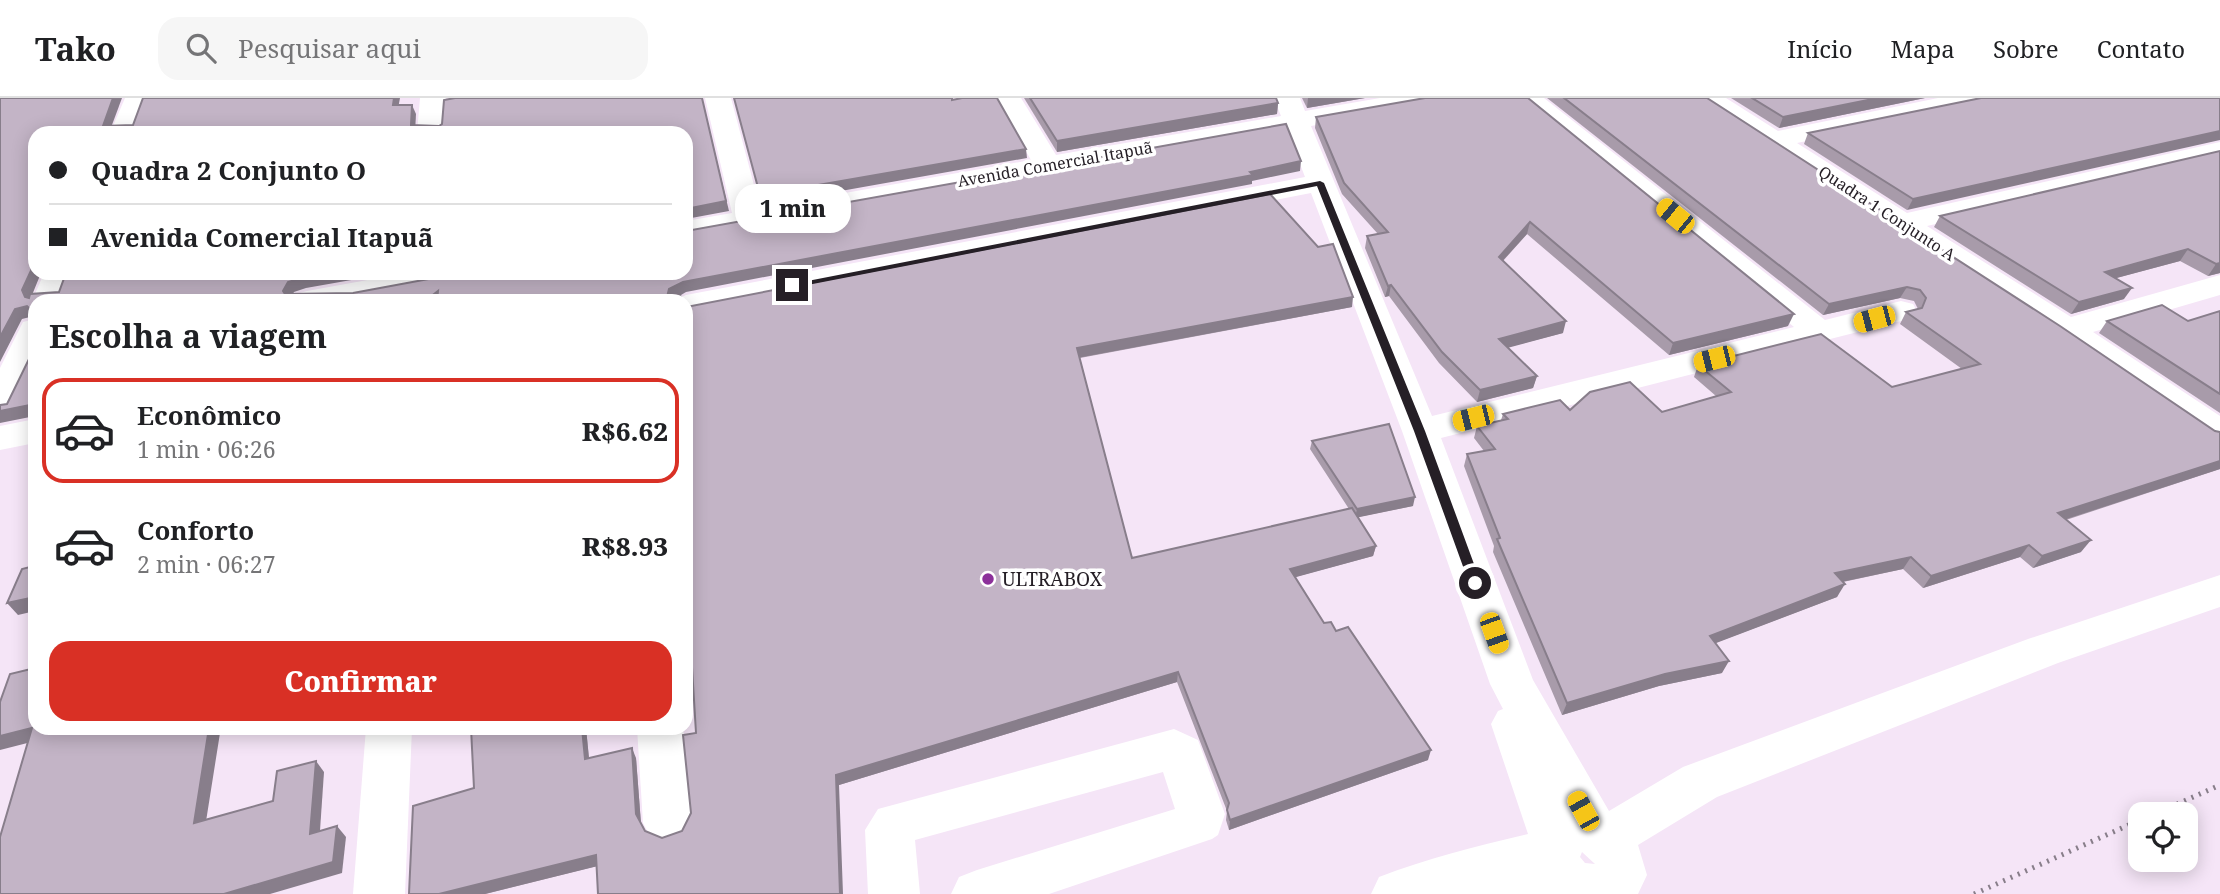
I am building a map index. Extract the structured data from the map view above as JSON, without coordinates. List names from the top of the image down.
{
  "streets": {
    "street": ["Avenida Comercial Itapuã", "Quadra 1 Conjunto A"]
  },
  "places": ["ULTRABOX"],
  "page": {
    "header": "Tako",
    "search": "Pesquisar aqui",
    "nav": [
      "Início",
      "Mapa",
      "Sobre",
      "Contato"
    ],
    "banner": ["Quadra 2 Conjunto O", "Avenida Comercial Itapuã"],
    "bubble": "1 min",
    "heading": "Escolha a viagem",
    "list": [
      {
        "name": "Econômico",
        "note": "1 min · 06:26",
        "value": "R$6.62"
      },
      {
        "name": "Conforto",
        "note": "2 min · 06:27",
        "value": "R$8.93"
      }
    ],
    "buttons": "Confirmar"
  }
}
